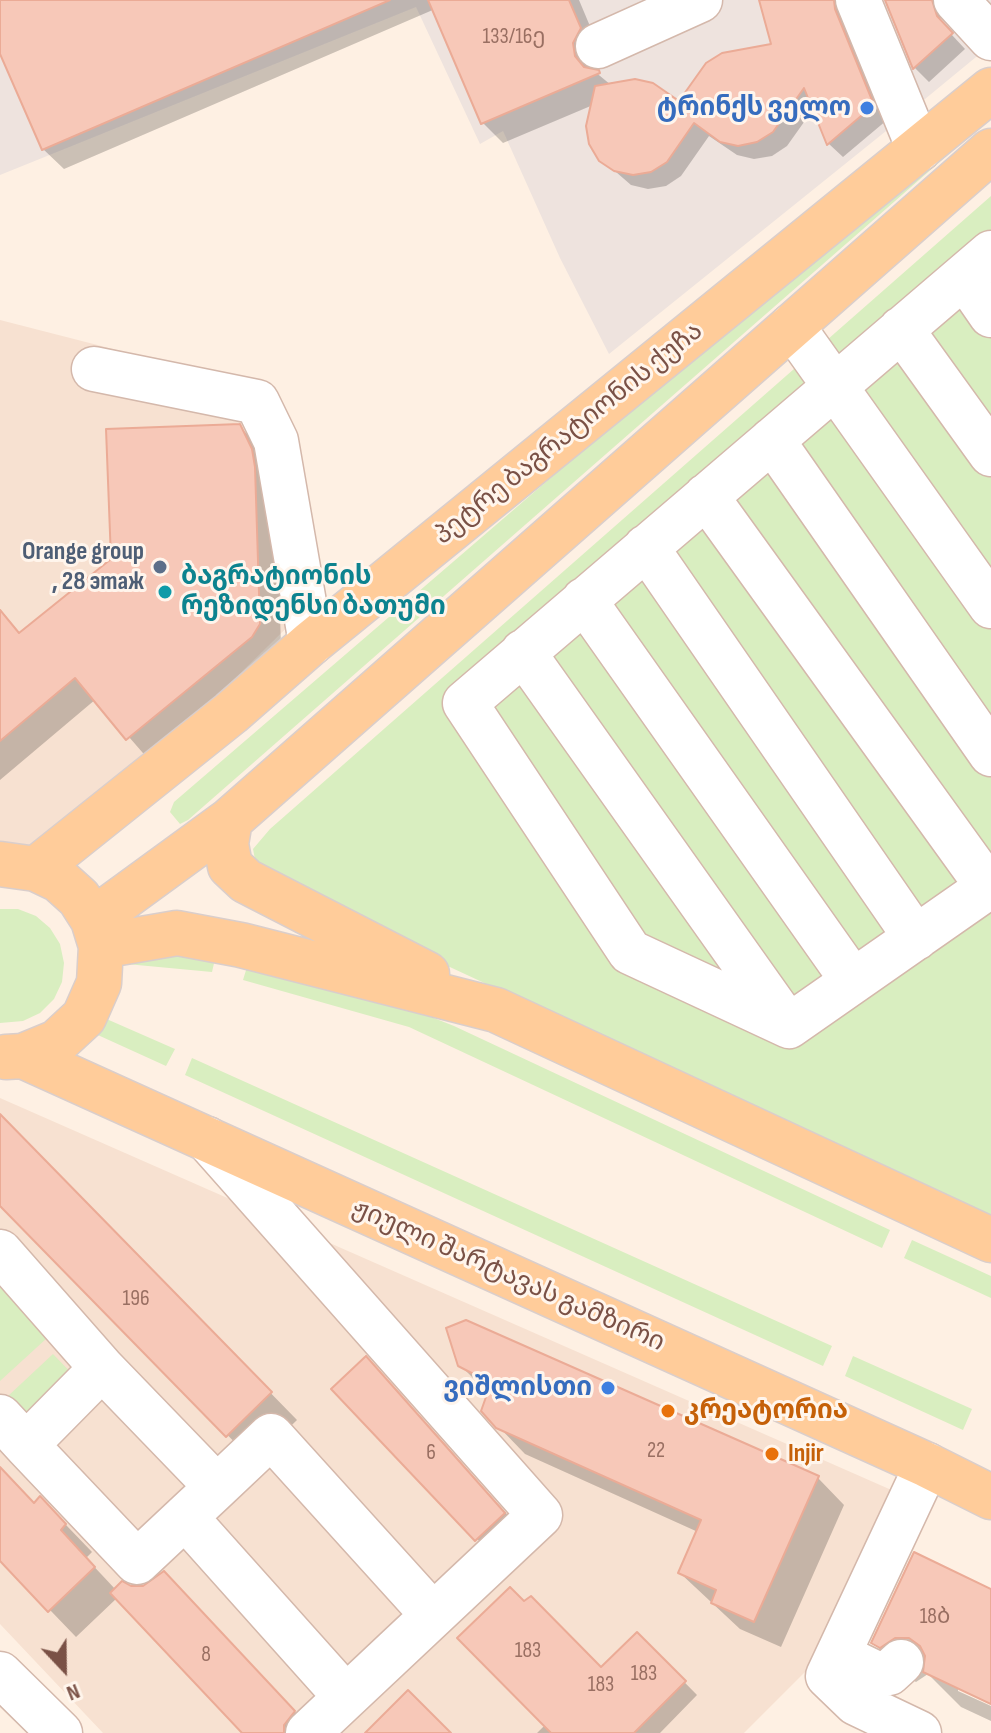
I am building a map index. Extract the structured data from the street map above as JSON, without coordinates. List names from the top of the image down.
{
  "streets": {
    "main road": ["პეტრე ბაგრატიონის ქუჩა", "ჟიული შარტავას გამზირი"]
  },
  "places": [
    "ტრინქს ველო",
    "Orange group , 28 этаж",
    "ბაგრატიონის რეზიდენსი ბათუმი",
    "ვიშლისთი",
    "კრეატორია",
    "Injir"
  ],
  "house_numbers": [
    "133/16ე",
    "196",
    "22",
    "6",
    "18ბ",
    "183",
    "8",
    "183",
    "183"
  ],
  "north": "bottom"
}
